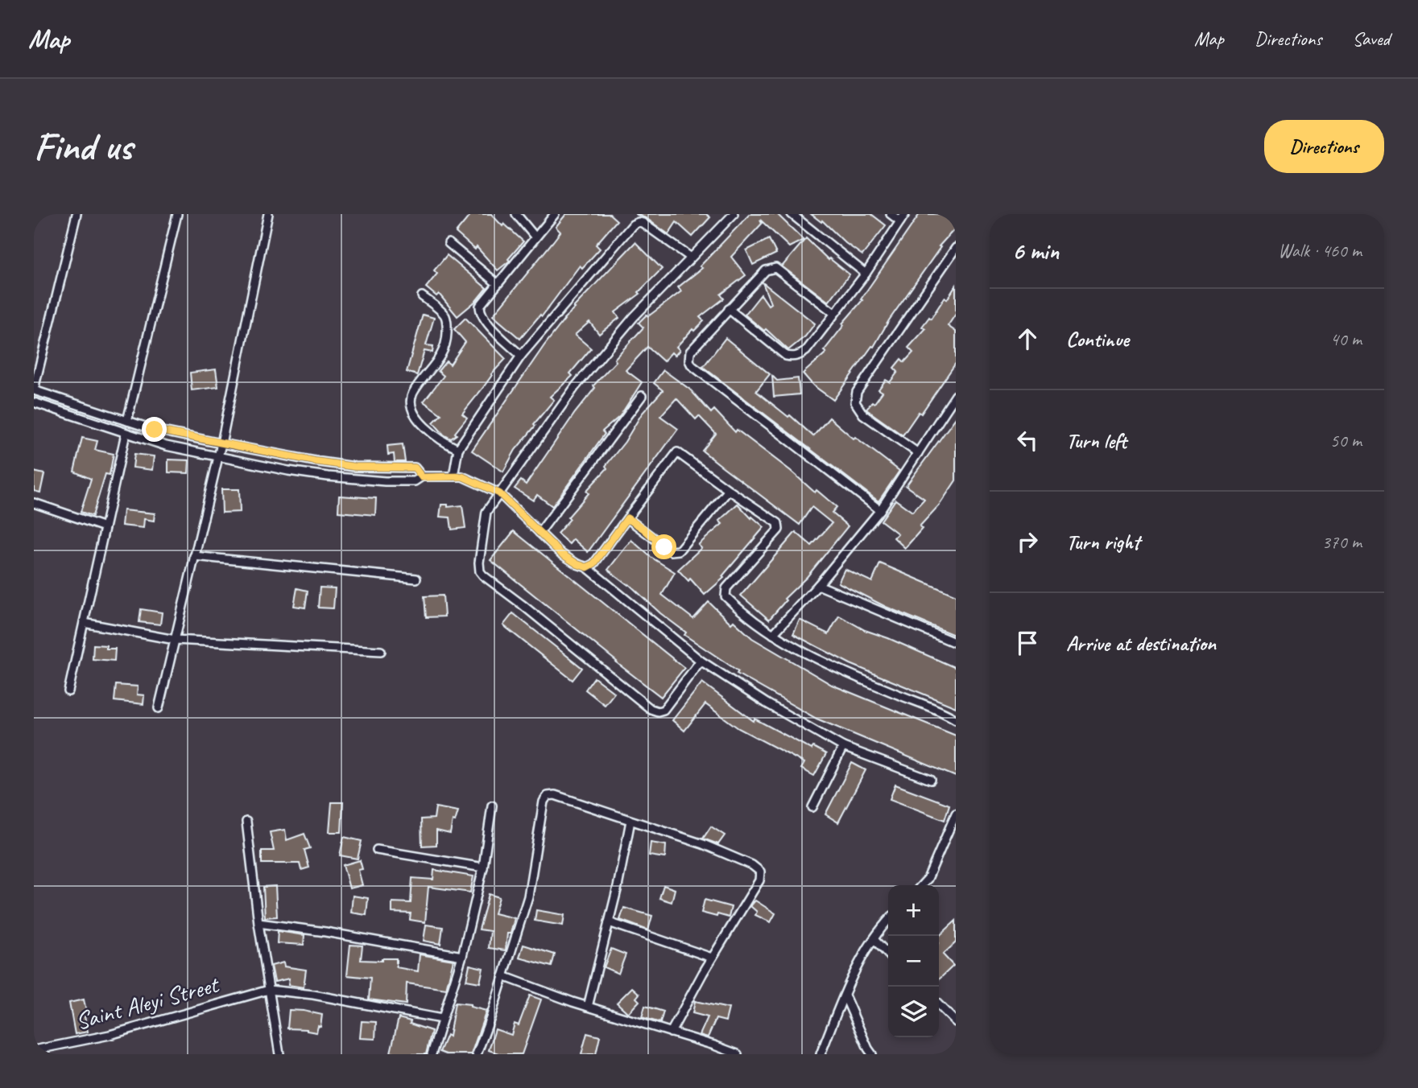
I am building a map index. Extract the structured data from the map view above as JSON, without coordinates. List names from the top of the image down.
{
  "streets": {
    "street": ["Saint Aleyi Street"]
  },
  "page": {
    "header": "Map",
    "nav": ["Map", "Directions", "Saved"],
    "buttons": "Directions",
    "title": "Find us",
    "heading": ["6 min", "Walk · 460 m"],
    "list": [
      ["Continue", "40 m"],
      ["Turn left", "50 m"],
      ["Turn right", "370 m"],
      "Arrive at destination"
    ],
    "map_buttons": ["+", "−"]
  }
}
